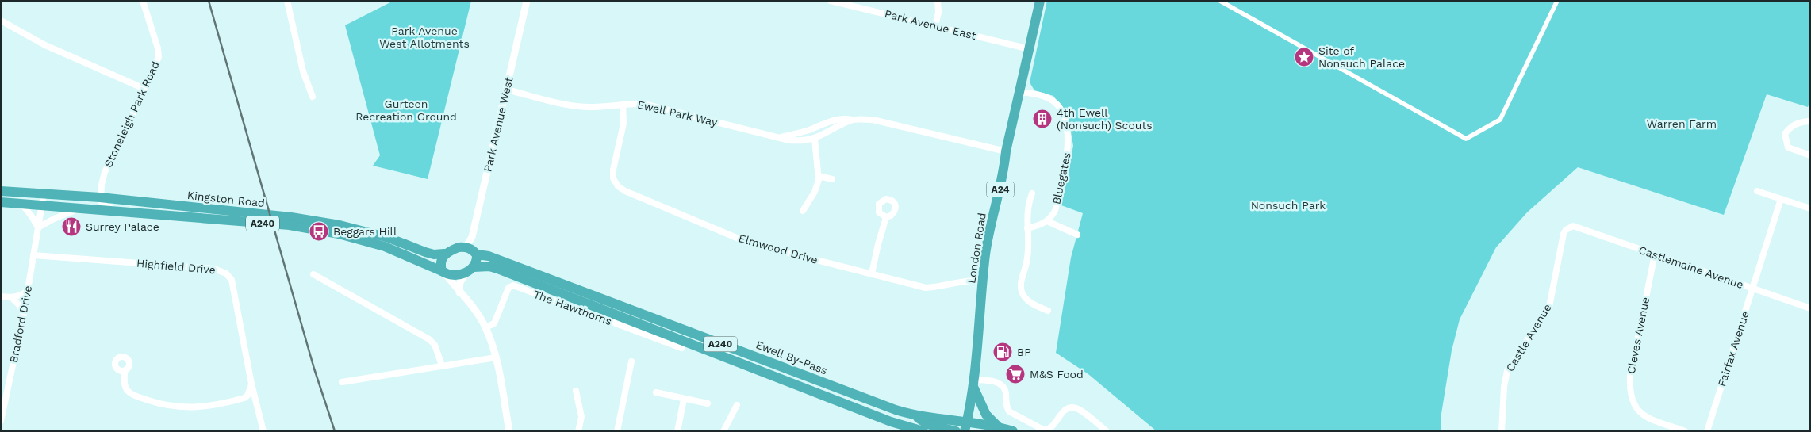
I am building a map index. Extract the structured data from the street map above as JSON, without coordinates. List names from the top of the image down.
{
  "streets": {
    "highway": [
      "A24",
      "Kingston Road",
      "A240",
      "London Road",
      "Ewell By-Pass"
    ],
    "street": [
      "Park Avenue East",
      "Ewell Park Way",
      "Stoneleigh Park Road",
      "Park Avenue West",
      "Bluegates",
      "Elmwood Drive",
      "Highfield Drive",
      "Castlemaine Avenue",
      "The Hawthorns",
      "Bradford Drive",
      "Cleves Avenue",
      "Castle Avenue",
      "Fairfax Avenue"
    ]
  },
  "crossings": [
    ["Park Avenue East", "London Road"],
    ["Ewell Park Way", "Park Avenue West"],
    ["Ewell Park Way", "London Road"],
    ["Ewell Park Way", "Elmwood Drive"],
    ["Stoneleigh Park Road", "Kingston Road"],
    ["Park Avenue West", "Kingston Road"],
    ["Park Avenue West", "A240"],
    ["Park Avenue West", "Ewell By-Pass"],
    ["Bluegates", "London Road"],
    ["Kingston Road", "A240"],
    ["Kingston Road", "The Hawthorns"],
    ["Kingston Road", "Bradford Drive"],
    ["Kingston Road", "Ewell By-Pass"],
    ["A240", "Ewell By-Pass"],
    ["London Road", "Elmwood Drive"],
    ["London Road", "Ewell By-Pass"],
    ["Highfield Drive", "Bradford Drive"],
    ["Castlemaine Avenue", "Cleves Avenue"],
    ["Castlemaine Avenue", "Castle Avenue"],
    ["Castlemaine Avenue", "Fairfax Avenue"]
  ],
  "parks": [
    "Park Avenue West Allotments",
    "Gurteen Recreation Ground",
    "Warren Farm",
    "Nonsuch Park"
  ],
  "places": {
    "place": ["Site of Nonsuch Palace"],
    "building": ["4th Ewell (Nonsuch) Scouts"],
    "restaurant": ["Surrey Palace"],
    "bus stop": ["Beggars Hill"],
    "fuel station": ["BP"],
    "supermarket": ["M&S Food"]
  }
}
